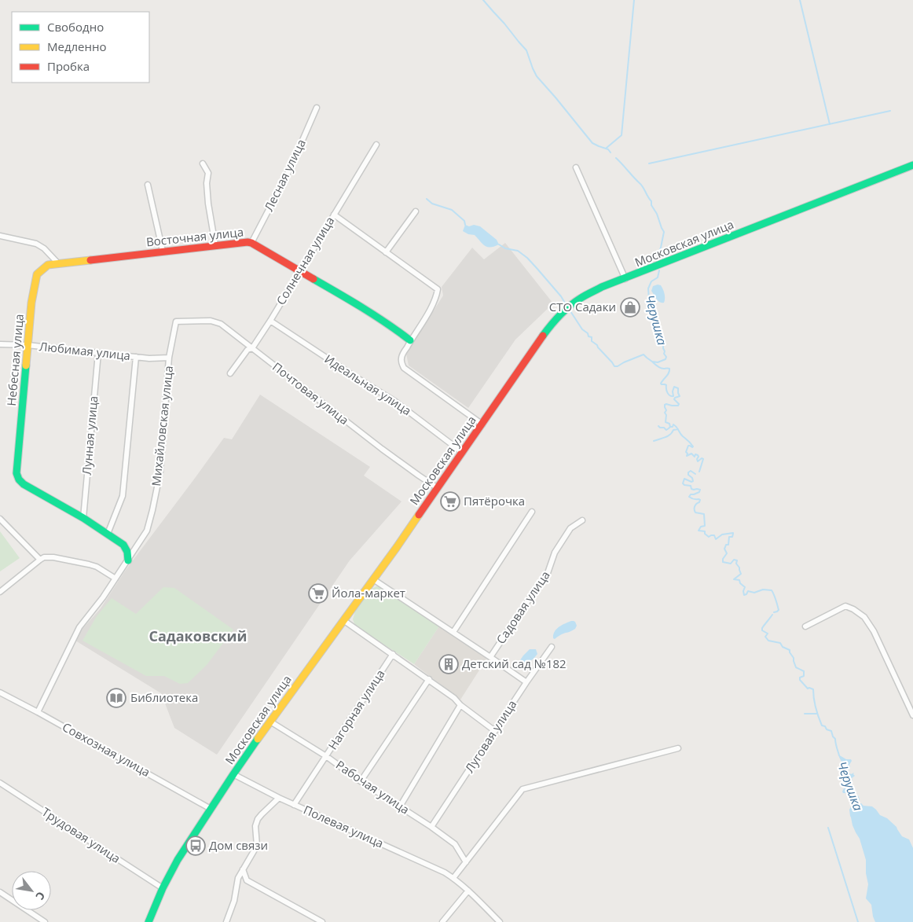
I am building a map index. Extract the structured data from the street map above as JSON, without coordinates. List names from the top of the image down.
{
  "streets": {
    "main road": ["Восточная улица", "Московская улица", "Небесная улица"],
    "street": [
      "Лесная улица",
      "Солнечная улица",
      "Любимая улица",
      "Идеальная улица",
      "Почтовая улица",
      "Михайловская улица",
      "Лунная улица",
      "Садовая улица",
      "Нагорная улица",
      "Луговая улица",
      "Совхозная улица",
      "Рабочая улица",
      "Полевая улица",
      "Трудовая улица"
    ]
  },
  "crossings": [
    ["Лесная улица", "Восточная улица"],
    ["Восточная улица", "Солнечная улица"],
    ["Восточная улица", "Небесная улица"],
    ["Московская улица", "Идеальная улица"],
    ["Московская улица", "Почтовая улица"],
    ["Московская улица", "Совхозная улица"],
    ["Московская улица", "Рабочая улица"],
    ["Московская улица", "Полевая улица"],
    ["Московская улица", "Трудовая улица"],
    ["Солнечная улица", "Идеальная улица"],
    ["Солнечная улица", "Почтовая улица"],
    ["Любимая улица", "Небесная улица"],
    ["Любимая улица", "Михайловская улица"],
    ["Любимая улица", "Лунная улица"],
    ["Небесная улица", "Лунная улица"],
    ["Почтовая улица", "Михайловская улица"],
    ["Михайловская улица", "Совхозная улица"],
    ["Нагорная улица", "Рабочая улица"],
    ["Нагорная улица", "Полевая улица"],
    ["Луговая улица", "Рабочая улица"]
  ],
  "districts": ["Садаковский"],
  "water": ["Черушка"],
  "places": {
    "shop": ["СТО Садаки"],
    "supermarket": ["Пятёрочка", "Йола-маркет"],
    "building": ["Детский сад №182"],
    "library": ["Библиотека"],
    "bus stop": ["Дом связи"]
  },
  "legend": ["Свободно", "Медленно", "Пробка"],
  "north": "bottom right"
}
